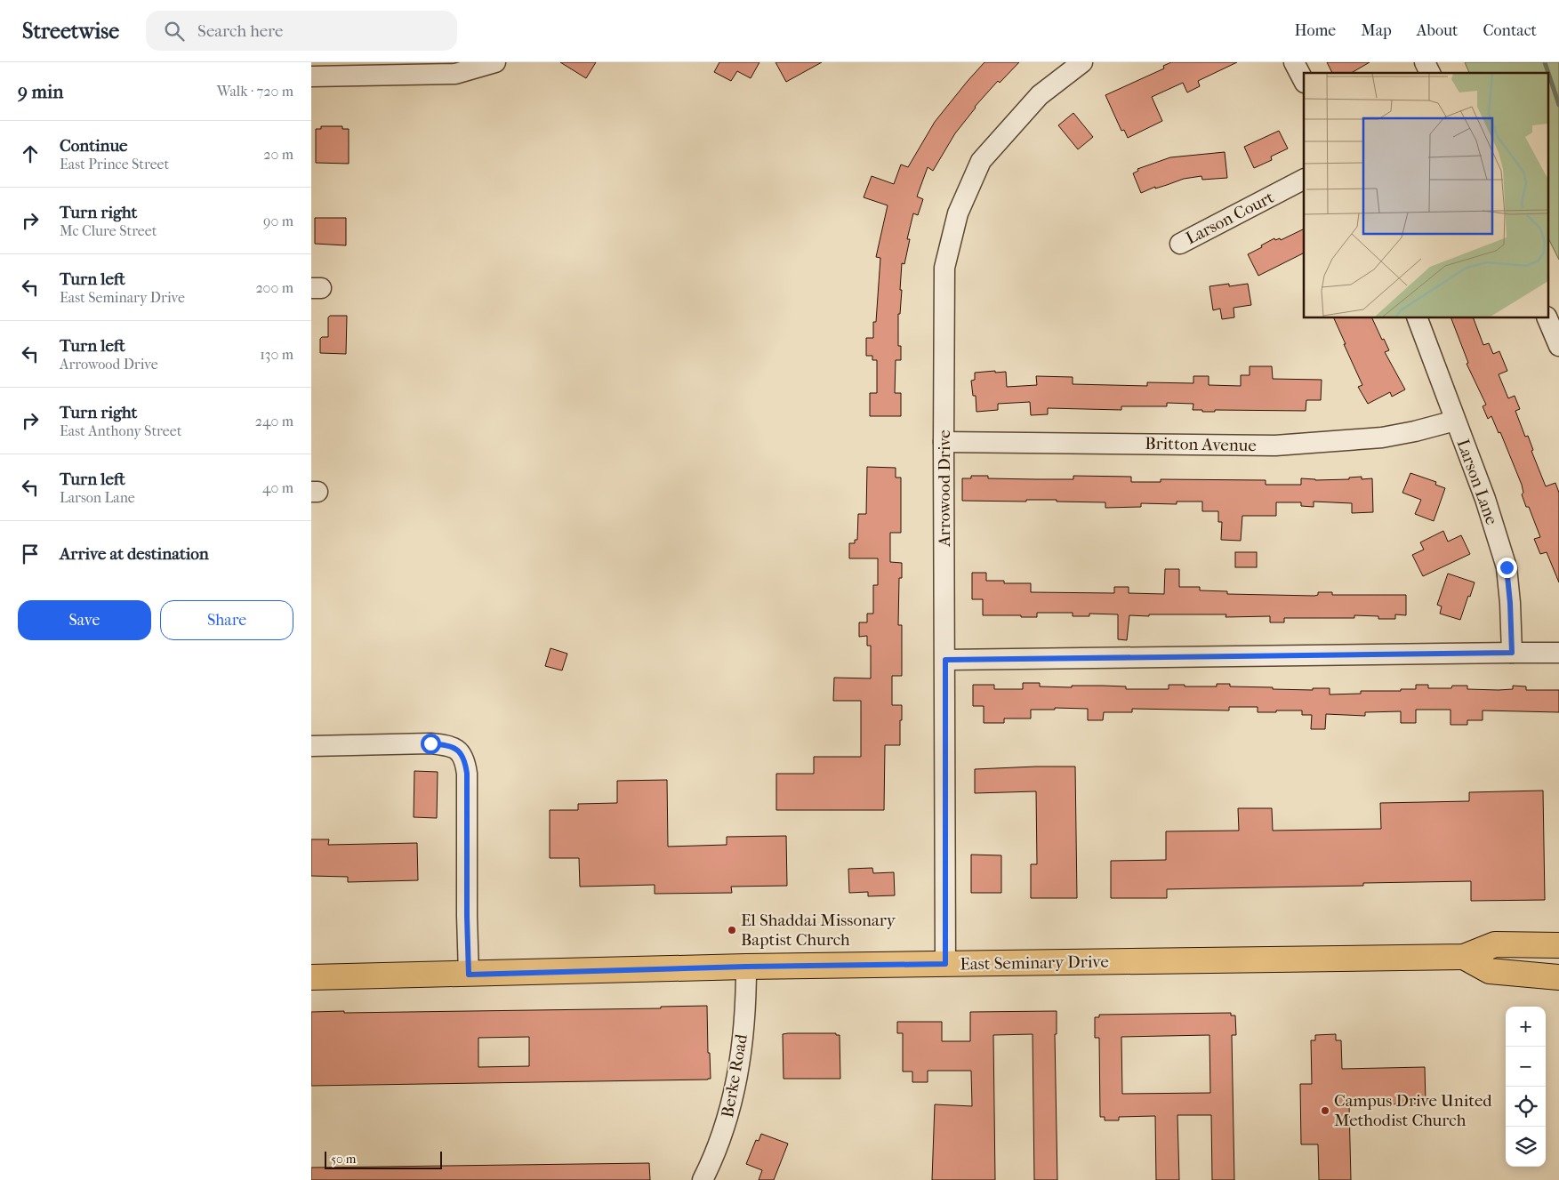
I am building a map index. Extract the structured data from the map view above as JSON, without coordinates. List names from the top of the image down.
{
  "streets": {
    "main road": ["East Seminary Drive"],
    "street": [
      "Larson Court",
      "Britton Avenue",
      "Larson Lane",
      "Arrowood Drive",
      "Berke Road"
    ]
  },
  "crossings": [
    ["Britton Avenue", "Larson Lane"],
    ["Britton Avenue", "Arrowood Drive"],
    ["Arrowood Drive", "East Seminary Drive"],
    ["East Seminary Drive", "Berke Road"]
  ],
  "places": ["El Shaddai Missonary Baptist Church", "Campus Drive United Methodist Church"],
  "scale_bar": "50 m",
  "page": {
    "header": "Streetwise",
    "search": "Search here",
    "nav": [
      "Home",
      "Map",
      "About",
      "Contact"
    ],
    "heading": ["9 min", "Walk · 720 m"],
    "list": [
      ["Continue", "East Prince Street", "20 m"],
      ["Turn right", "Mc Clure Street", "90 m"],
      ["Turn left", "East Seminary Drive", "200 m"],
      ["Turn left", "Arrowood Drive", "130 m"],
      ["Turn right", "East Anthony Street", "240 m"],
      ["Turn left", "Larson Lane", "40 m"],
      "Arrive at destination"
    ],
    "buttons": ["Save", "Share"],
    "map_buttons": ["+", "−"],
    "scale": "50 m"
  }
}
